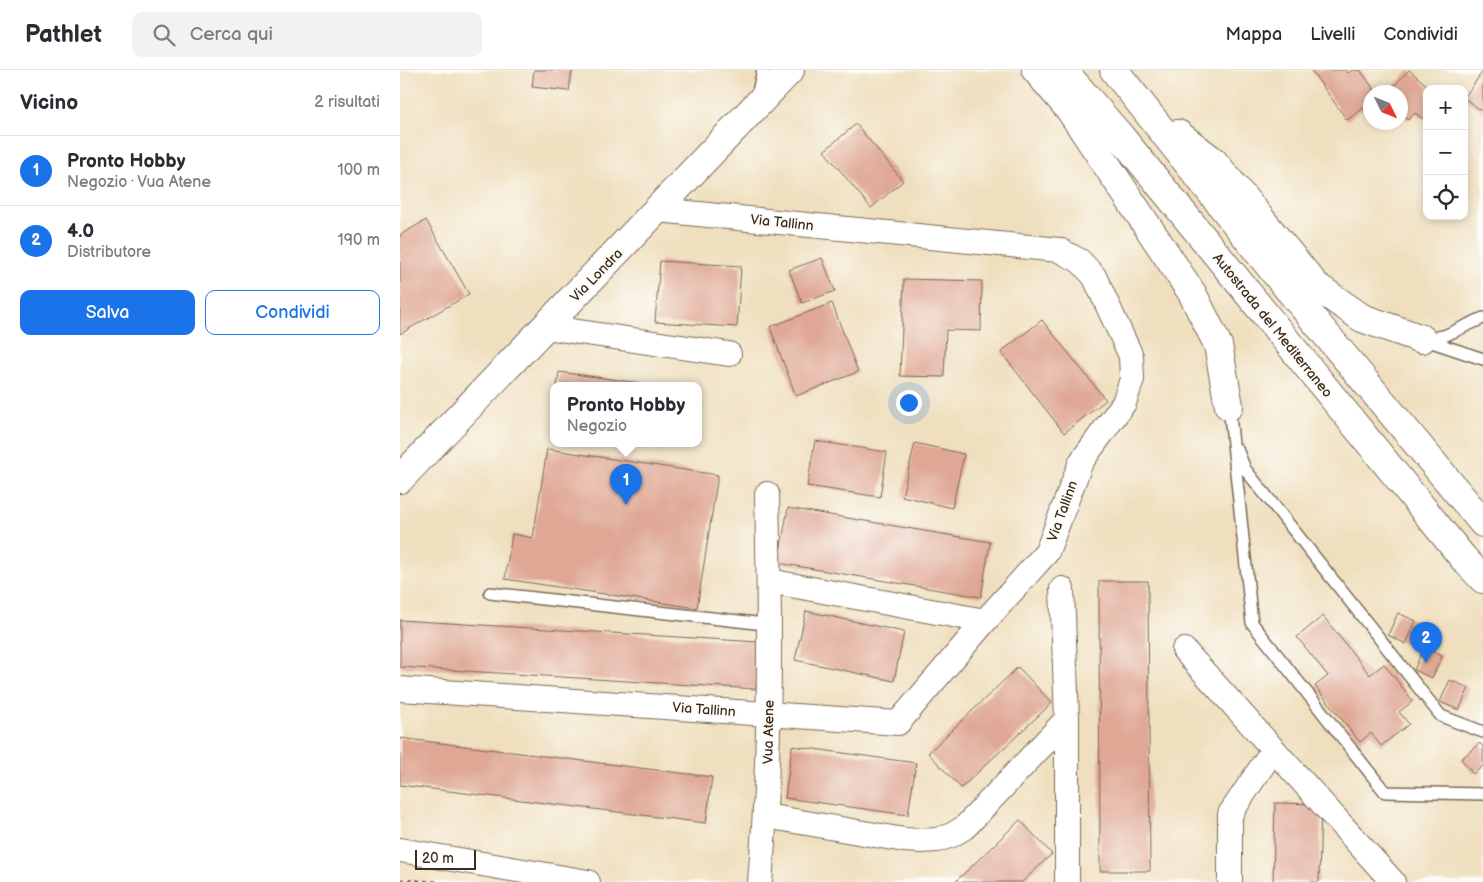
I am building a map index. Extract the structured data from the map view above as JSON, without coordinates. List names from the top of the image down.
{
  "streets": {
    "main road": ["Via Londra", "Autostrada del Mediterraneo"],
    "street": ["Via Tallinn", "Vua Atene"]
  },
  "crossings": [
    ["Via Tallinn", "Via Londra"],
    ["Via Tallinn", "Vua Atene"]
  ],
  "scale_bar": "20 m",
  "north": "bottom right",
  "page": {
    "header": "Pathlet",
    "search": "Cerca qui",
    "nav": ["Mappa", "Livelli", "Condividi"],
    "heading": ["Vicino", "2 risultati"],
    "map_buttons": ["+", "−"],
    "list": [
      {
        "mark": "1",
        "name": "Pronto Hobby",
        "note": "Negozio · Vua Atene",
        "value": "100 m"
      },
      {
        "mark": "2",
        "name": "4.0",
        "note": "Distributore",
        "value": "190 m"
      }
    ],
    "buttons": ["Salva", "Condividi"],
    "popup": ["Pronto Hobby", "Negozio"],
    "pins": ["1", "2"],
    "scale": "20 m"
  }
}
